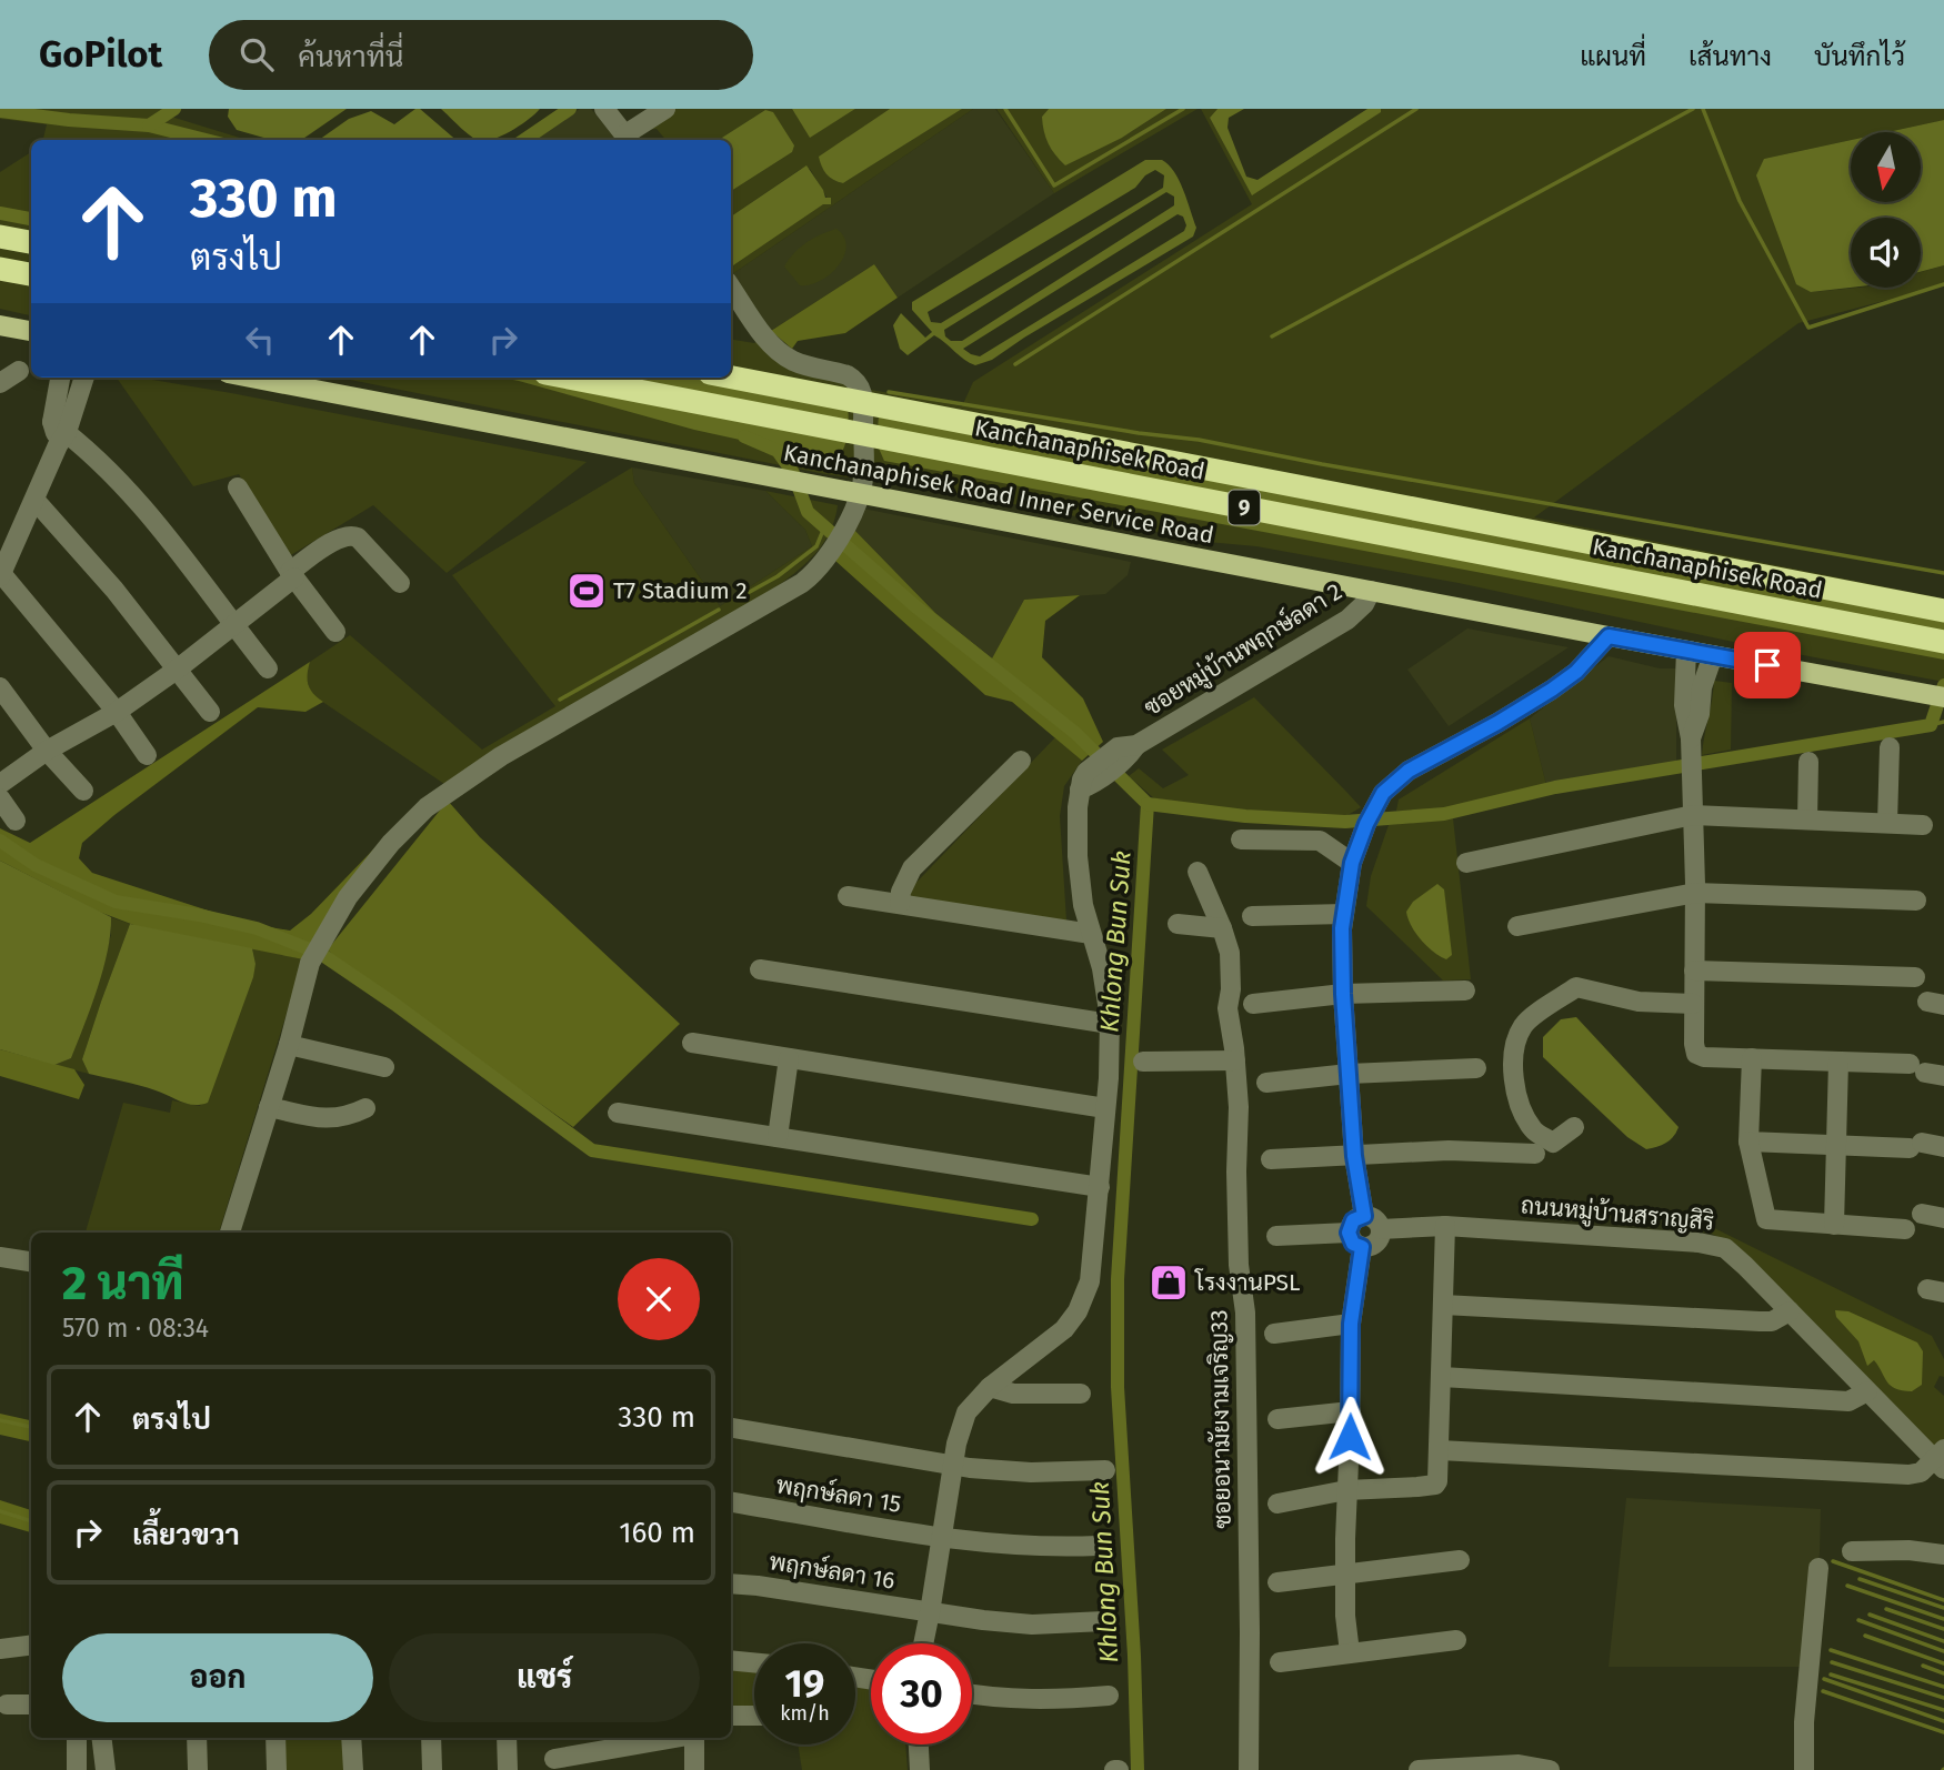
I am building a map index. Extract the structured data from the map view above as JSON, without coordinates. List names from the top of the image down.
{
  "streets": {
    "highway": ["Kanchanaphisek Road", "9"],
    "main road": ["Kanchanaphisek Road Inner Service Road"],
    "street": [
      "ซอยหมู่บ้านพฤกษ์ลดา 2",
      "ถนนหมู่บ้านสราญสิริ",
      "ซอยอนามัยงามเจริญ33",
      "พฤกษ์ลดา 15",
      "พฤกษ์ลดา 16"
    ]
  },
  "crossings": [
    ["Kanchanaphisek Road Inner Service Road", "ซอยหมู่บ้านพฤกษ์ลดา 2"]
  ],
  "water": ["Khlong Bun Suk"],
  "places": {
    "sports": ["T7 Stadium 2"],
    "shop": ["โรงงานPSL"]
  },
  "north": "bottom",
  "page": {
    "header": "GoPilot",
    "search": "ค้นหาที่นี่",
    "nav": ["แผนที่", "เส้นทาง", "บันทึกไว้"],
    "turn": ["330 m", "ตรงไป"],
    "heading": ["2 นาที", "570 m · 08:34"],
    "list": [
      {
        "name": "ตรงไป",
        "value": "330 m"
      },
      {
        "name": "เลี้ยวขวา",
        "value": "160 m"
      }
    ],
    "buttons": ["ออก", "แชร์"],
    "speed": "19 km/h",
    "limit": "30"
  }
}
